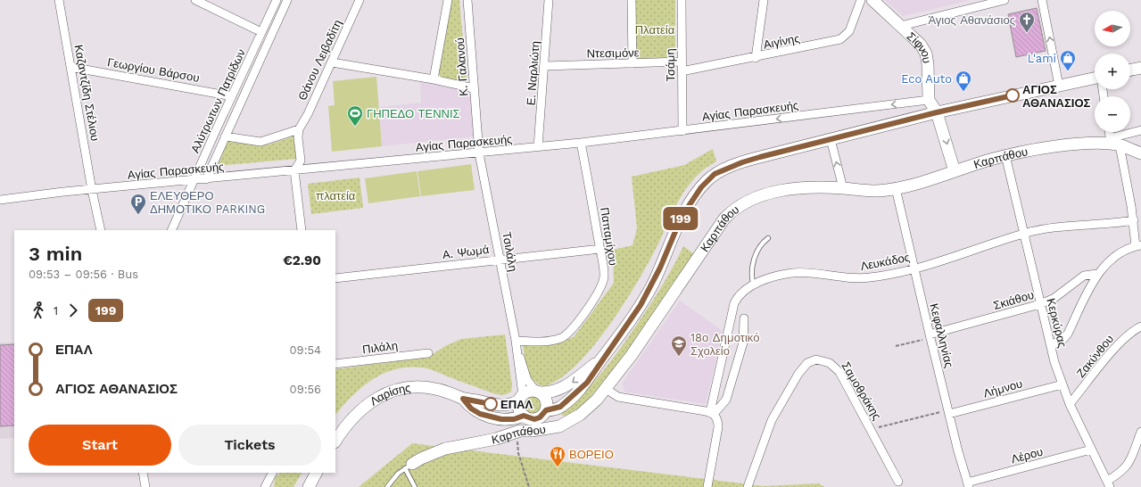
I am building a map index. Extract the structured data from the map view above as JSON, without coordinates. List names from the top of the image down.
{
  "streets": {
    "main road": ["Σίφνου", "Καρπάθου", "Λαρίσης"],
    "street": [
      "Αιγίνης",
      "Ντεσιμόνε",
      "Θάνου Λειβαδίτη",
      "Τσάμη",
      "Κ. Γαλανού",
      "Γεωργίου Βάρσου",
      "Ε. Ναρλιώτη",
      "Καζαντζίδη Στέλιου",
      "Αλύτρωτων Πατρίδων",
      "Αγίας Παρασκευής",
      "Παπαμίχου",
      "Α. Ψωμά",
      "Τσιλάλη",
      "Λευκάδος",
      "Σκιάθου",
      "Κερκύρας",
      "Κεφαλληνίας",
      "Πιλάλη",
      "Ζακύνθου",
      "Λήμνου",
      "Σαμοθράκης",
      "Λέρου"
    ]
  },
  "crossings": [
    ["Αιγίνης", "Τσάμη"],
    ["Σίφνου", "Αγίας Παρασκευής"],
    ["Ντεσιμόνε", "Τσάμη"],
    ["Ντεσιμόνε", "Ε. Ναρλιώτη"],
    ["Θάνου Λειβαδίτη", "Αγίας Παρασκευής"],
    ["Τσάμη", "Αγίας Παρασκευής"],
    ["Κ. Γαλανού", "Αγίας Παρασκευής"],
    ["Κ. Γαλανού", "Τσιλάλη"],
    ["Γεωργίου Βάρσου", "Καζαντζίδη Στέλιου"],
    ["Γεωργίου Βάρσου", "Αλύτρωτων Πατρίδων"],
    ["Ε. Ναρλιώτη", "Αγίας Παρασκευής"],
    ["Καζαντζίδη Στέλιου", "Αγίας Παρασκευής"],
    ["Αλύτρωτων Πατρίδων", "Αγίας Παρασκευής"],
    ["Αγίας Παρασκευής", "Παπαμίχου"],
    ["Αγίας Παρασκευής", "Τσιλάλη"],
    ["Καρπάθου", "Κερκύρας"],
    ["Καρπάθου", "Κεφαλληνίας"],
    ["Παπαμίχου", "Α. Ψωμά"],
    ["Παπαμίχου", "Τσιλάλη"],
    ["Α. Ψωμά", "Τσιλάλη"],
    ["Τσιλάλη", "Λαρίσης"],
    ["Λευκάδος", "Κερκύρας"],
    ["Λευκάδος", "Κεφαλληνίας"],
    ["Σκιάθου", "Κερκύρας"],
    ["Σκιάθου", "Κεφαλληνίας"],
    ["Κερκύρας", "Ζακύνθου"],
    ["Κερκύρας", "Λήμνου"],
    ["Κερκύρας", "Λέρου"],
    ["Κεφαλληνίας", "Λήμνου"],
    ["Κεφαλληνίας", "Λέρου"]
  ],
  "parks": ["Πλατεία", "πλατεία"],
  "places": {
    "church": ["Άγιος Αθανάσιος"],
    "shop": ["L'ami", "Eco Auto"],
    "other": ["ΑΓΙΟΣ ΑΘΑΝΑΣΙΟΣ", "ΕΠΑΛ"],
    "sports": ["ΓΗΠΕΔΟ ΤΕΝΝΙΣ"],
    "parking": ["ΕΛΕΥΘΕΡΟ ΔΗΜΟΤΙΚΟ PARKING"],
    "school or university": ["18ο Δημοτικό Σχολείο"],
    "restaurant": ["ΒΟΡΕΙΟ"]
  },
  "lines": ["bus line 199"],
  "north": "left",
  "page": {
    "on_map": "199",
    "map_buttons": ["+", "−"],
    "heading": ["3 min", "09:53 – 09:56 · Bus", "€2.90"],
    "legs": ["1", "199"],
    "list": [
      {
        "name": "ΕΠΑΛ",
        "value": "09:54"
      },
      {
        "name": "ΑΓΙΟΣ ΑΘΑΝΑΣΙΟΣ",
        "value": "09:56"
      }
    ],
    "buttons": ["Start", "Tickets"]
  }
}
